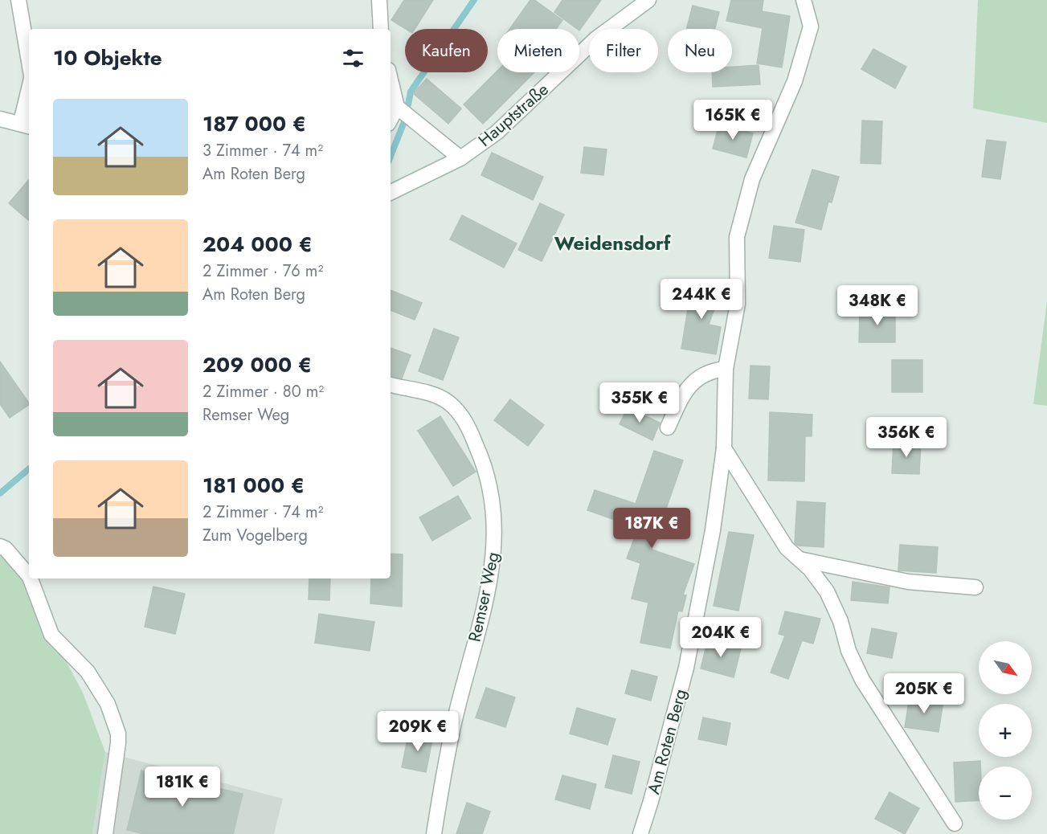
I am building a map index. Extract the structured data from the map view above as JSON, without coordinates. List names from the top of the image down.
{
  "streets": {
    "street": ["Hauptstraße", "Remser Weg", "Am Roten Berg"]
  },
  "districts": ["Weidensdorf"],
  "north": "bottom right",
  "page": {
    "chip": [
      "Kaufen",
      "Mieten",
      "Filter",
      "Neu"
    ],
    "heading": "10 Objekte",
    "list": [
      {
        "name": "187 000 €",
        "note": "3 Zimmer · 74 m² · Am Roten Berg"
      },
      {
        "name": "204 000 €",
        "note": "2 Zimmer · 76 m² · Am Roten Berg"
      },
      {
        "name": "209 000 €",
        "note": "2 Zimmer · 80 m² · Remser Weg"
      },
      {
        "name": "181 000 €",
        "note": "2 Zimmer · 74 m² · Zum Vogelberg"
      }
    ],
    "price": [
      "165K €",
      "244K €",
      "348K €",
      "355K €",
      "356K €",
      "187K €",
      "204K €",
      "205K €",
      "209K €",
      "181K €"
    ],
    "map_buttons": ["+", "−"]
  }
}
